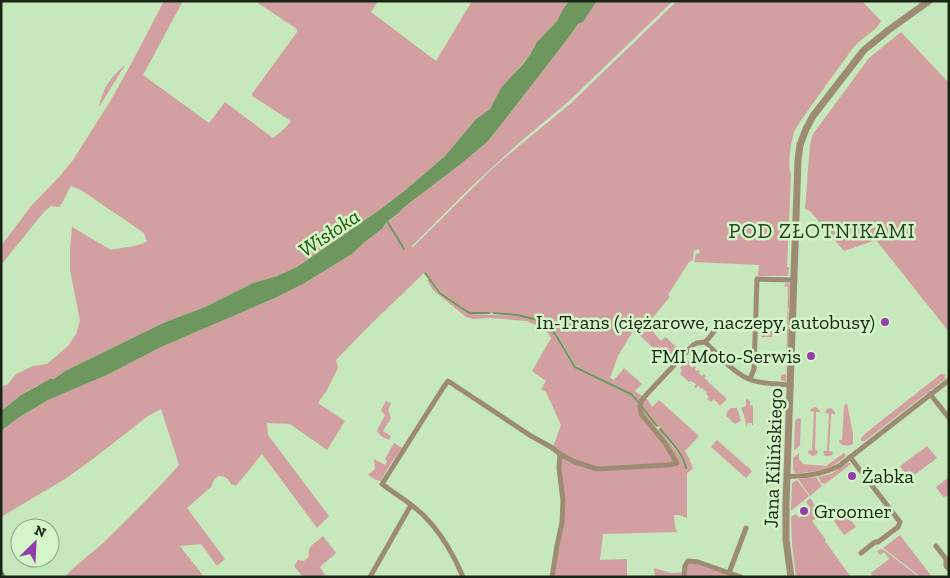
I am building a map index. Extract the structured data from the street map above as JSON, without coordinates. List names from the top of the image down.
{
  "streets": {
    "street": ["Jana Kilińskiego"]
  },
  "districts": ["POD ZŁOTNIKAMI"],
  "water": ["Wisłoka"],
  "places": [
    "In-Trans (ciężarowe, naczepy, autobusy)",
    "FMI Moto-Serwis",
    "Żabka",
    "Groomer"
  ],
  "north": "top right"
}
